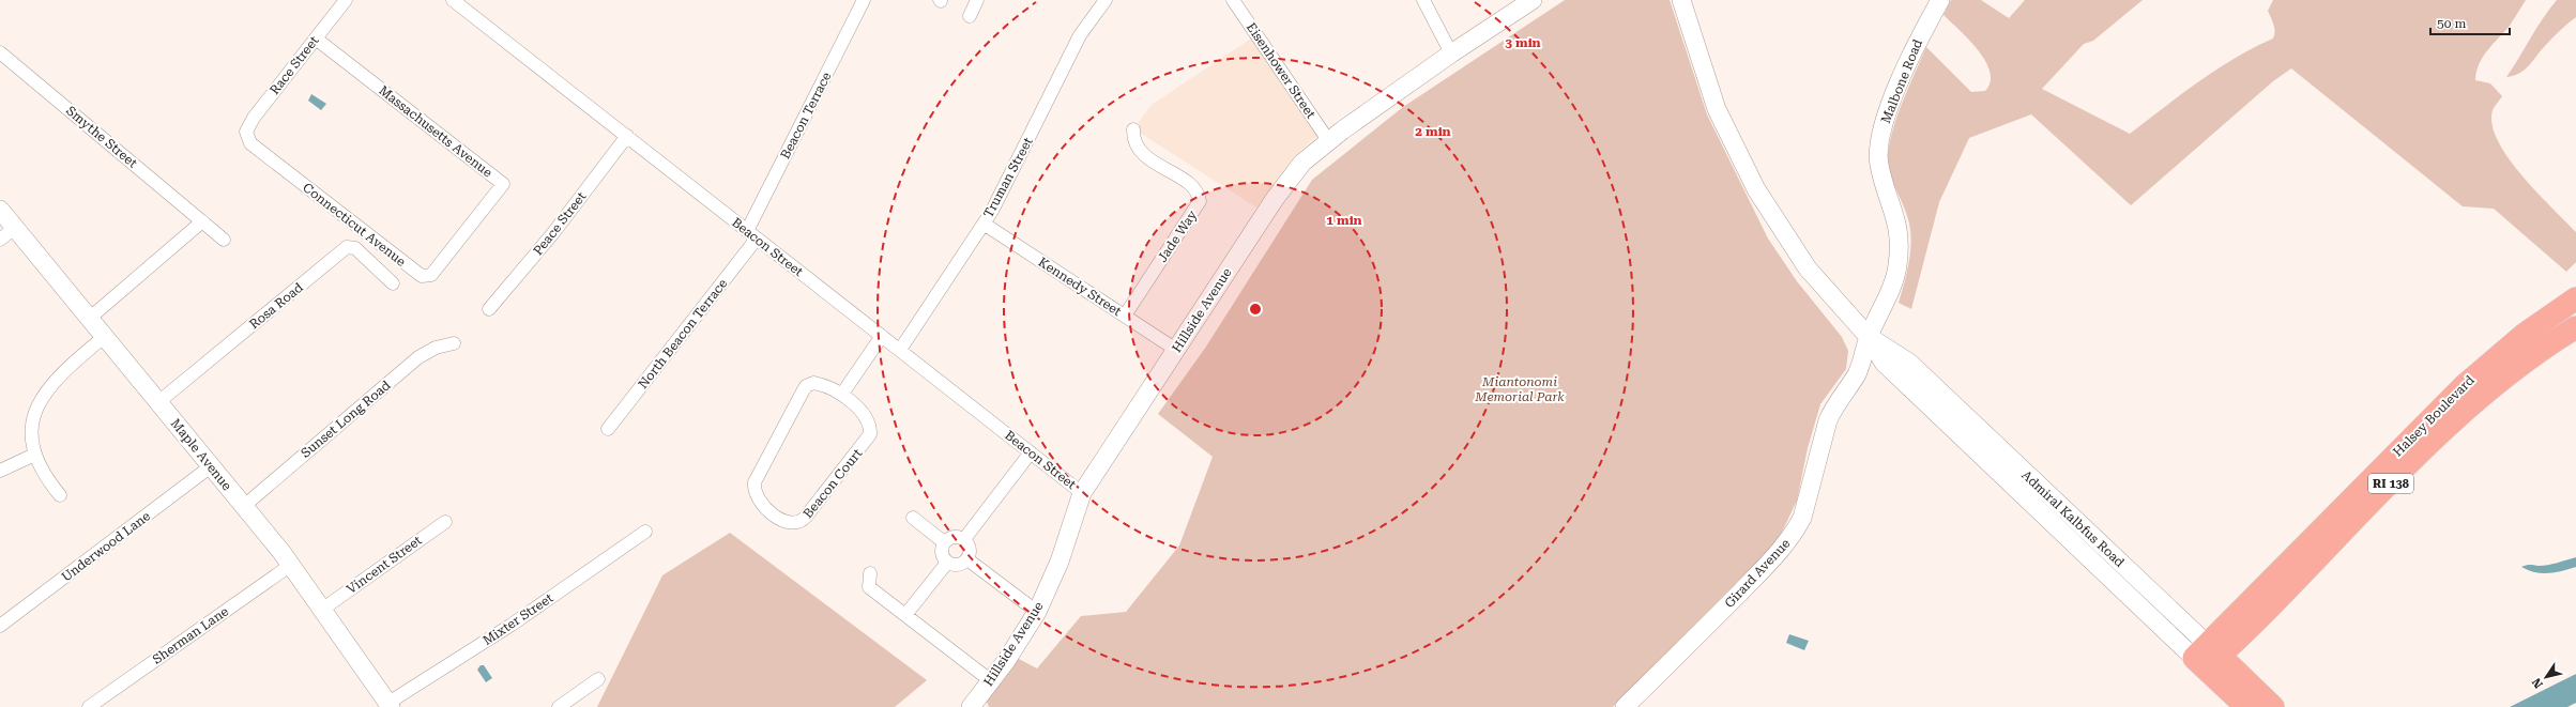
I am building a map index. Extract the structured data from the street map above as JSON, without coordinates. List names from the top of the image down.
{
  "streets": {
    "highway": ["Halsey Boulevard", "RI 138", "Admiral Kalbfus Road"],
    "street": [
      "Race Street",
      "Eisenhower Street",
      "Malbone Road",
      "Beacon Terrace",
      "Massachusetts Avenue",
      "Smythe Street",
      "Truman Street",
      "Peace Street",
      "Connecticut Avenue",
      "Jade Way",
      "Beacon Street",
      "Kennedy Street",
      "Rosa Road",
      "Hillside Avenue",
      "North Beacon Terrace",
      "Sunset Long Road",
      "Maple Avenue",
      "Beacon Court",
      "Underwood Lane",
      "Vincent Street",
      "Girard Avenue",
      "Mixter Street",
      "Sherman Lane"
    ]
  },
  "crossings": [
    ["Race Street", "Massachusetts Avenue"],
    ["Race Street", "Connecticut Avenue"],
    ["Eisenhower Street", "Hillside Avenue"],
    ["Malbone Road", "Admiral Kalbfus Road"],
    ["Malbone Road", "Girard Avenue"],
    ["Beacon Terrace", "Beacon Street"],
    ["Massachusetts Avenue", "Connecticut Avenue"],
    ["Truman Street", "Beacon Street"],
    ["Truman Street", "Kennedy Street"],
    ["Peace Street", "Beacon Street"],
    ["Jade Way", "Kennedy Street"],
    ["Beacon Street", "Hillside Avenue"],
    ["Beacon Street", "North Beacon Terrace"],
    ["Kennedy Street", "Hillside Avenue"],
    ["Rosa Road", "Maple Avenue"],
    ["Halsey Boulevard", "Admiral Kalbfus Road"],
    ["Sunset Long Road", "Maple Avenue"],
    ["Maple Avenue", "Underwood Lane"],
    ["Maple Avenue", "Vincent Street"],
    ["Maple Avenue", "Mixter Street"],
    ["Maple Avenue", "Sherman Lane"],
    ["Admiral Kalbfus Road", "Girard Avenue"]
  ],
  "parks": ["Miantonomi Memorial Park"],
  "scale_bar": "50 m",
  "north": "bottom left",
  "rings": ["3 min", "2 min", "1 min"]
}
